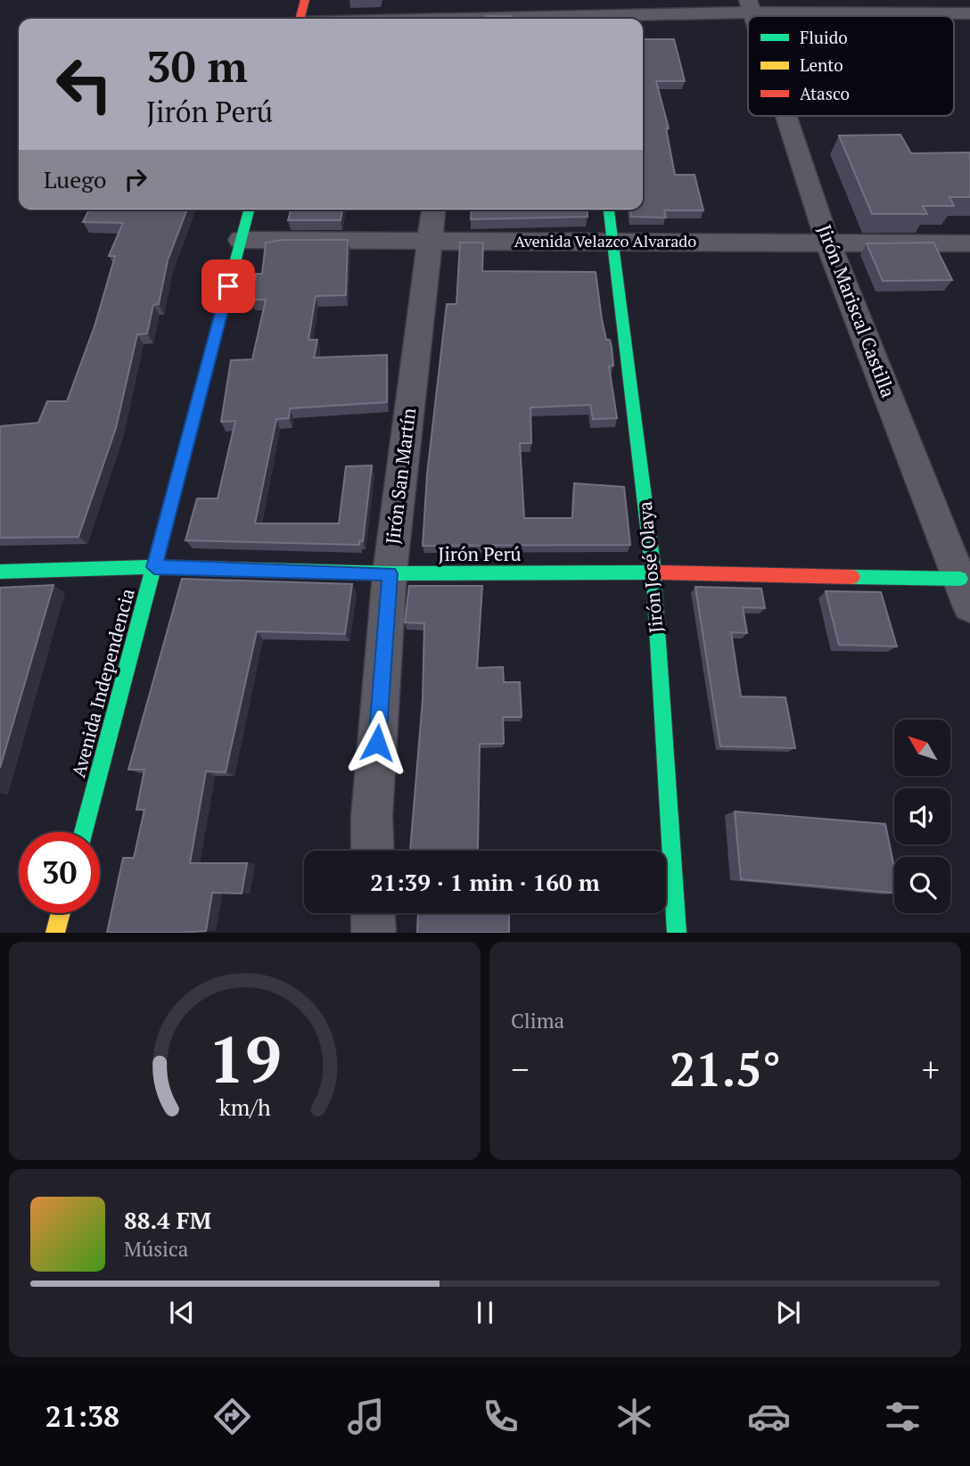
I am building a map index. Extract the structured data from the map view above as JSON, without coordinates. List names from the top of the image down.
{
  "streets": {
    "street": [
      "Avenida Velazco Alvarado",
      "Jirón Mariscal Castilla",
      "Jirón San Martín",
      "Jirón Perú",
      "Jirón José Olaya",
      "Avenida Independencia"
    ]
  },
  "crossings": [
    ["Avenida Velazco Alvarado", "Jirón Mariscal Castilla"],
    ["Avenida Velazco Alvarado", "Jirón San Martín"],
    ["Avenida Velazco Alvarado", "Jirón José Olaya"],
    ["Avenida Velazco Alvarado", "Avenida Independencia"],
    ["Jirón Mariscal Castilla", "Jirón Perú"],
    ["Jirón San Martín", "Jirón Perú"],
    ["Jirón Perú", "Jirón José Olaya"],
    ["Jirón Perú", "Avenida Independencia"]
  ],
  "legend": ["Fluido", "Lento", "Atasco"],
  "north": "top left",
  "page": {
    "turn": ["30 m", "Jirón Perú"],
    "then": "Luego",
    "limit": "30",
    "trip": "21:39 · 1 min · 160 m",
    "tile": "Clima",
    "heat": ["−", "21.5°", "+"],
    "song": ["88.4 FM", "Música"],
    "tabs": "21:38",
    "gauge": ["19", "km/h"]
  }
}
